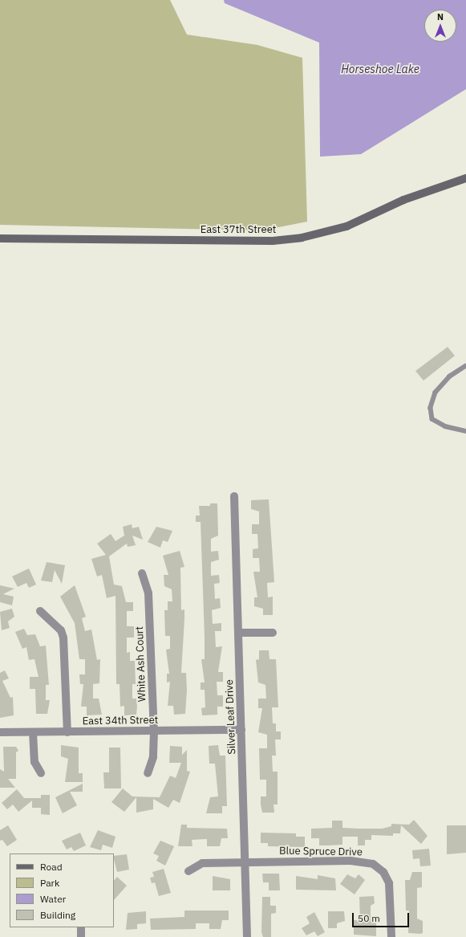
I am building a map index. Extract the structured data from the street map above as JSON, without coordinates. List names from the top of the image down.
{
  "streets": {
    "main road": ["East 37th Street"],
    "street": [
      "White Ash Court",
      "Silver Leaf Drive",
      "East 34th Street",
      "Blue Spruce Drive"
    ]
  },
  "crossings": [
    ["White Ash Court", "East 34th Street"],
    ["Silver Leaf Drive", "East 34th Street"],
    ["Silver Leaf Drive", "Blue Spruce Drive"]
  ],
  "water": ["Horseshoe Lake"],
  "legend": [
    "Road",
    "Park",
    "Water",
    "Building"
  ],
  "scale_bar": "50 m",
  "north": "top"
}
